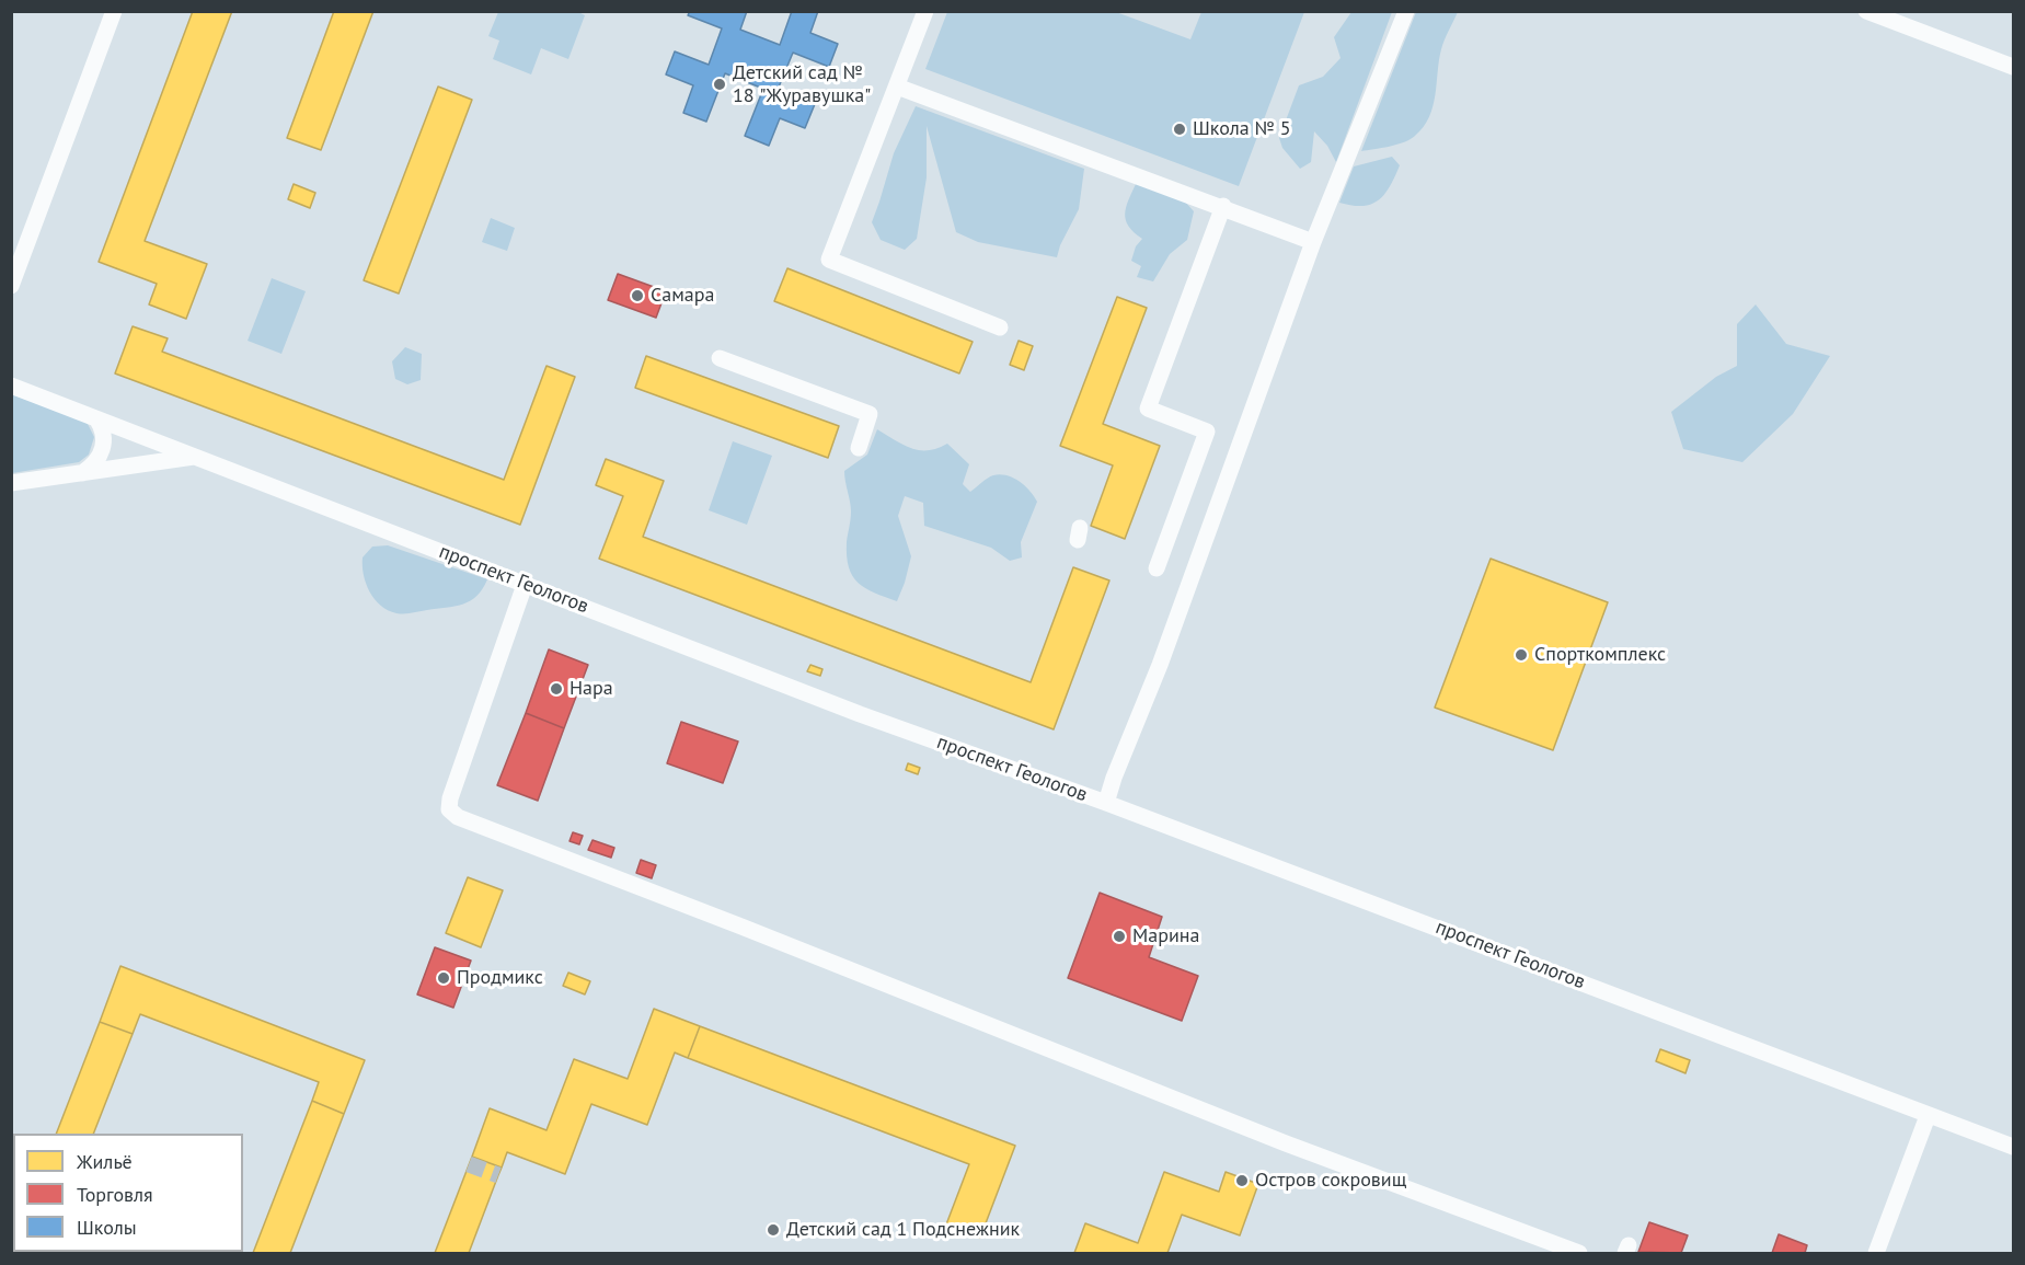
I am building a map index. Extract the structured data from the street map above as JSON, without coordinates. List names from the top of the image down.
{
  "streets": {
    "street": ["проспект Геологов"]
  },
  "places": [
    "Детский сад № 18 \"Журавушка\"",
    "Школа № 5",
    "Самара",
    "Спорткомплекс",
    "Нара",
    "Марина",
    "Продмикс",
    "Остров сокровищ",
    "Детский сад 1 Подснежник"
  ],
  "legend": ["Жильё", "Торговля", "Школы"]
}
